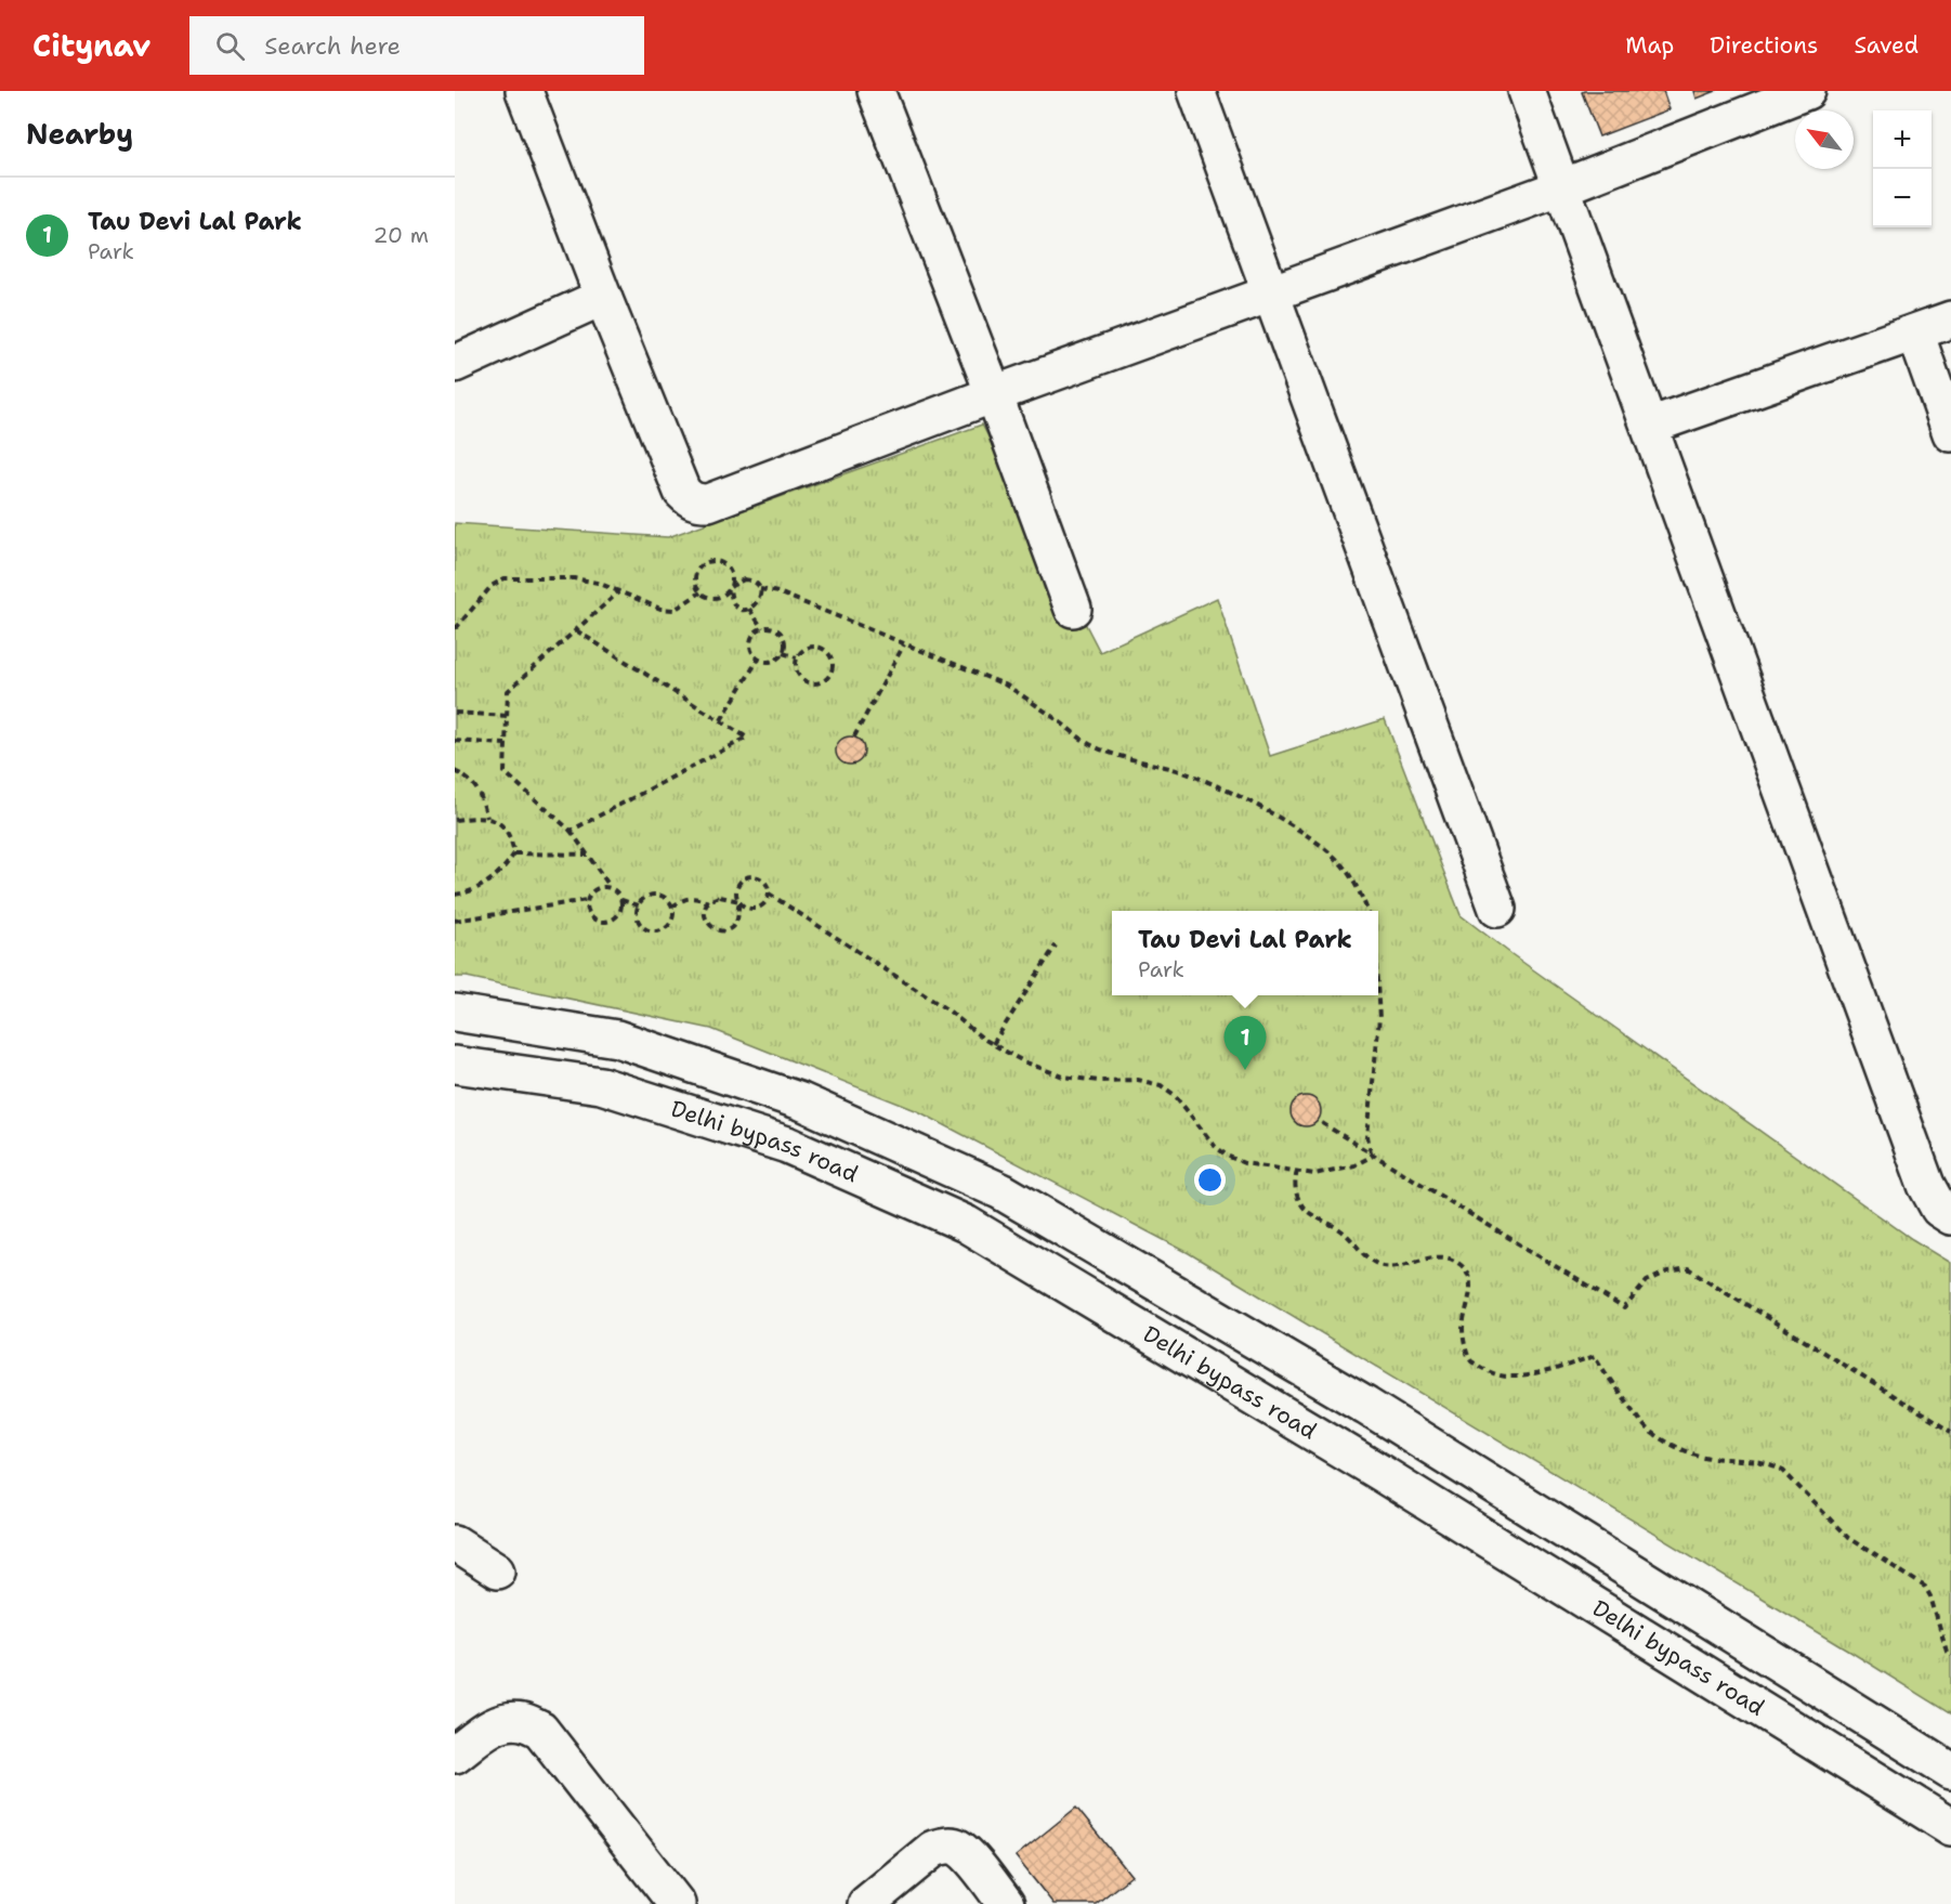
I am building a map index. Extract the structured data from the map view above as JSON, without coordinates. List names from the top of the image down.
{
  "streets": {
    "street": ["Delhi bypass road"]
  },
  "north": "top left",
  "page": {
    "header": "Citynav",
    "search": "Search here",
    "nav": ["Map", "Directions", "Saved"],
    "heading": "Nearby",
    "map_buttons": ["+", "−"],
    "list": [
      {
        "mark": "1",
        "name": "Tau Devi Lal Park",
        "note": "Park",
        "value": "20 m"
      }
    ],
    "popup": ["Tau Devi Lal Park", "Park"],
    "pins": "1"
  }
}
